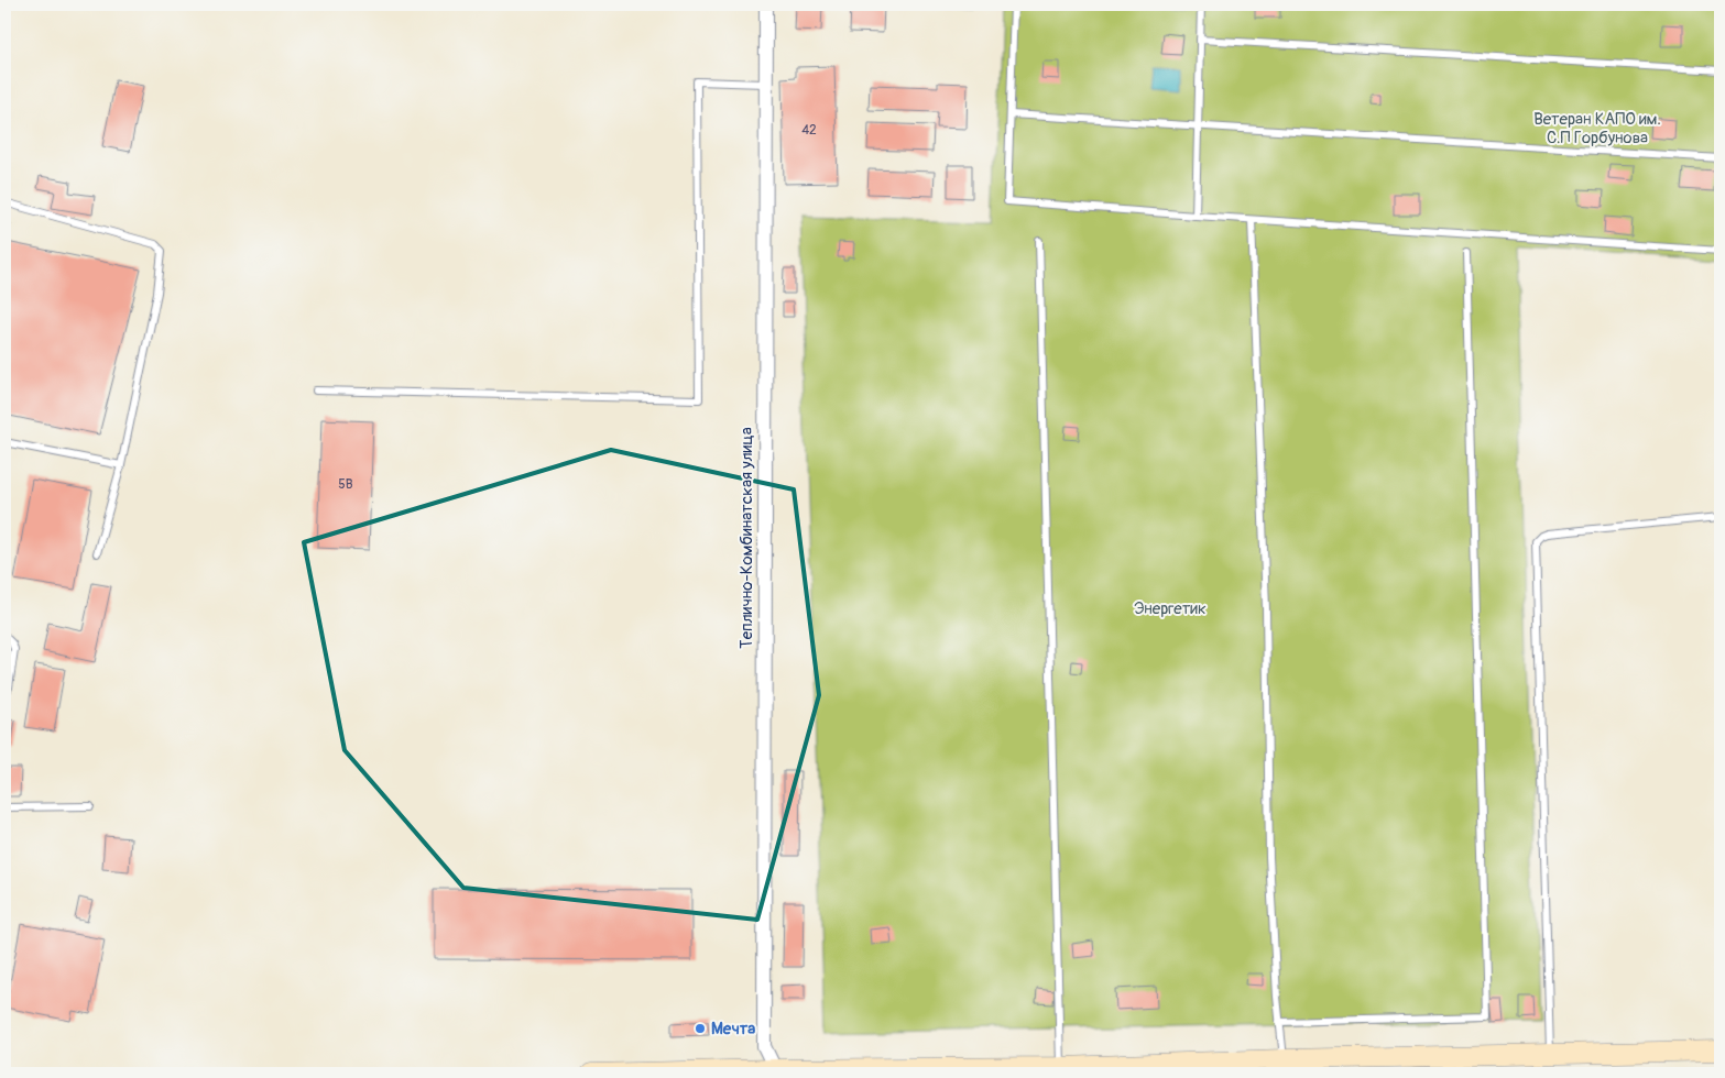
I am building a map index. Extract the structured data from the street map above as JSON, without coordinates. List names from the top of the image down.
{
  "streets": {
    "street": ["Теплично-Комбинатская улица"]
  },
  "parks": ["Ветеран КАПО им. С.П Горбунова", "Энергетик"],
  "places": ["Мечта"],
  "house_numbers": ["42", "5В"]
}
